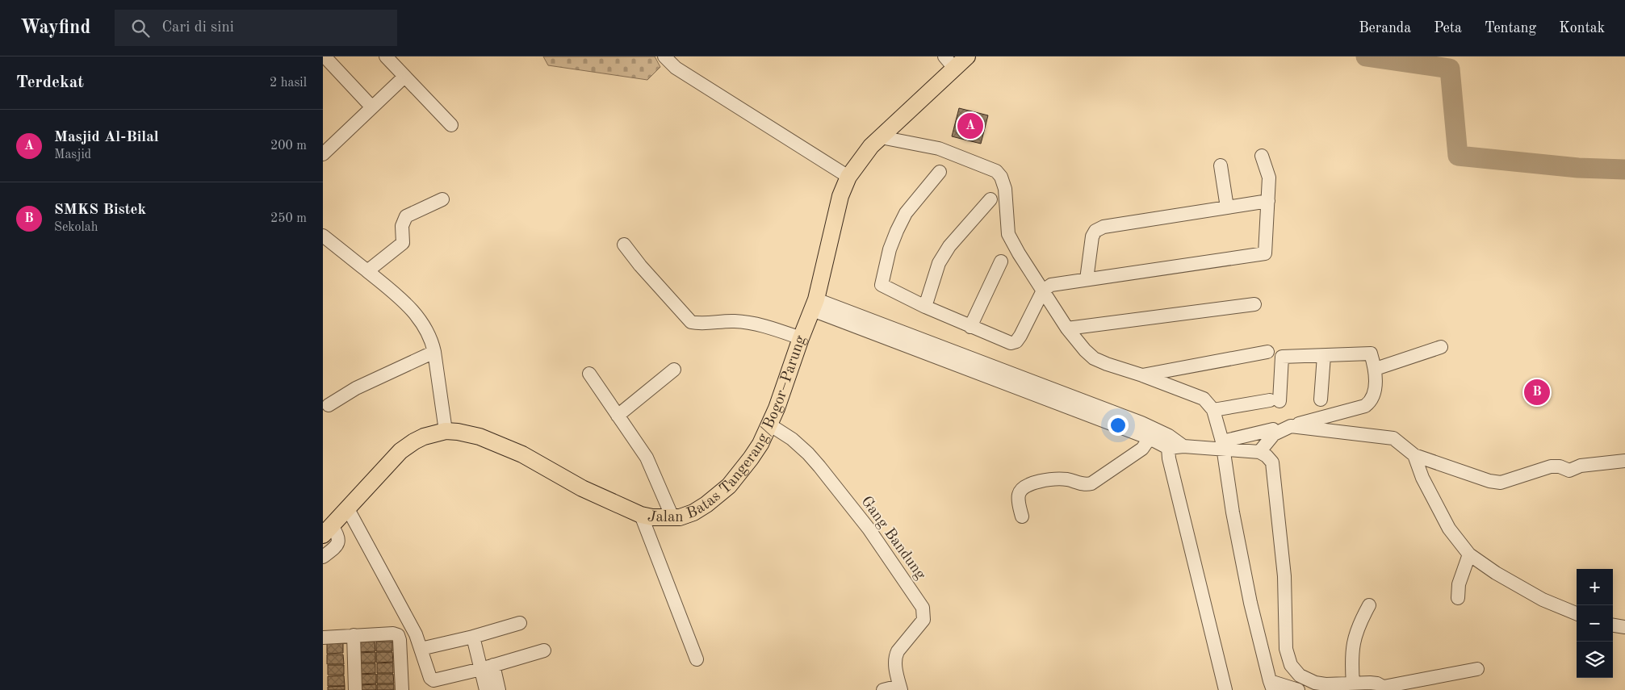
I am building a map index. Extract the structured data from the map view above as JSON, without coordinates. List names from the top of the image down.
{
  "streets": {
    "main road": ["Jalan Batas Tangerang/Bogor–Parung"],
    "street": ["Gang Bandung"]
  },
  "crossings": [
    ["Jalan Batas Tangerang/Bogor–Parung", "Gang Bandung"]
  ],
  "page": {
    "header": "Wayfind",
    "search": "Cari di sini",
    "nav": [
      "Beranda",
      "Peta",
      "Tentang",
      "Kontak"
    ],
    "heading": ["Terdekat", "2 hasil"],
    "list": [
      {
        "mark": "A",
        "name": "Masjid Al-Bilal",
        "note": "Masjid",
        "value": "200 m"
      },
      {
        "mark": "B",
        "name": "SMKS Bistek",
        "note": "Sekolah",
        "value": "250 m"
      }
    ],
    "pins": ["A", "B"],
    "map_buttons": ["+", "−"]
  }
}
